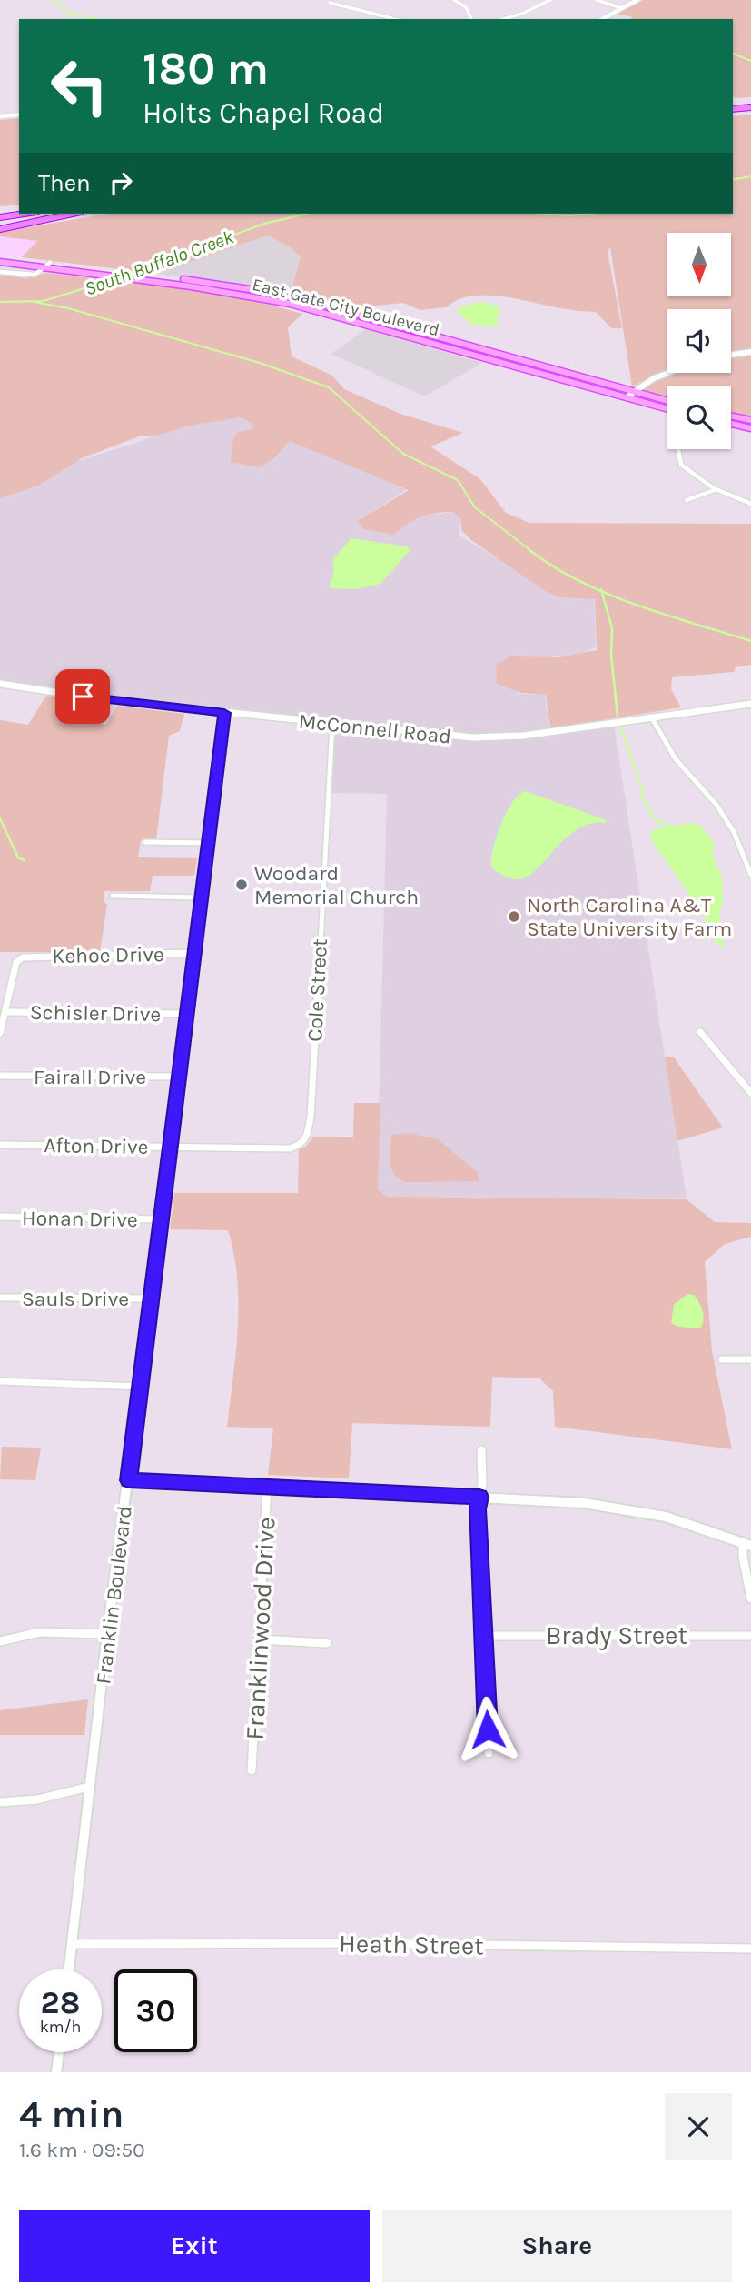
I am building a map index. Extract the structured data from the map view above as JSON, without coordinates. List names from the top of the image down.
{
  "streets": {
    "main road": ["East Gate City Boulevard"],
    "street": [
      "McConnell Road",
      "Kehoe Drive",
      "Cole Street",
      "Schisler Drive",
      "Fairall Drive",
      "Afton Drive",
      "Honan Drive",
      "Sauls Drive",
      "Franklin Boulevard",
      "Franklinwood Drive",
      "Brady Street",
      "Heath Street"
    ]
  },
  "crossings": [
    ["McConnell Road", "Cole Street"],
    ["McConnell Road", "Franklin Boulevard"],
    ["Kehoe Drive", "Schisler Drive"],
    ["Kehoe Drive", "Franklin Boulevard"],
    ["Cole Street", "Afton Drive"],
    ["Schisler Drive", "Franklin Boulevard"],
    ["Fairall Drive", "Franklin Boulevard"],
    ["Afton Drive", "Franklin Boulevard"],
    ["Honan Drive", "Franklin Boulevard"],
    ["Sauls Drive", "Franklin Boulevard"],
    ["Franklin Boulevard", "Heath Street"]
  ],
  "water": ["South Buffalo Creek"],
  "places": ["Woodard Memorial Church", "North Carolina A&T State University Farm"],
  "north": "bottom",
  "page": {
    "turn": ["180 m", "Holts Chapel Road"],
    "then": "Then",
    "speed": "28 km/h",
    "limit": "30",
    "heading": ["4 min", "1.6 km · 09:50"],
    "buttons": ["Exit", "Share"]
  }
}
